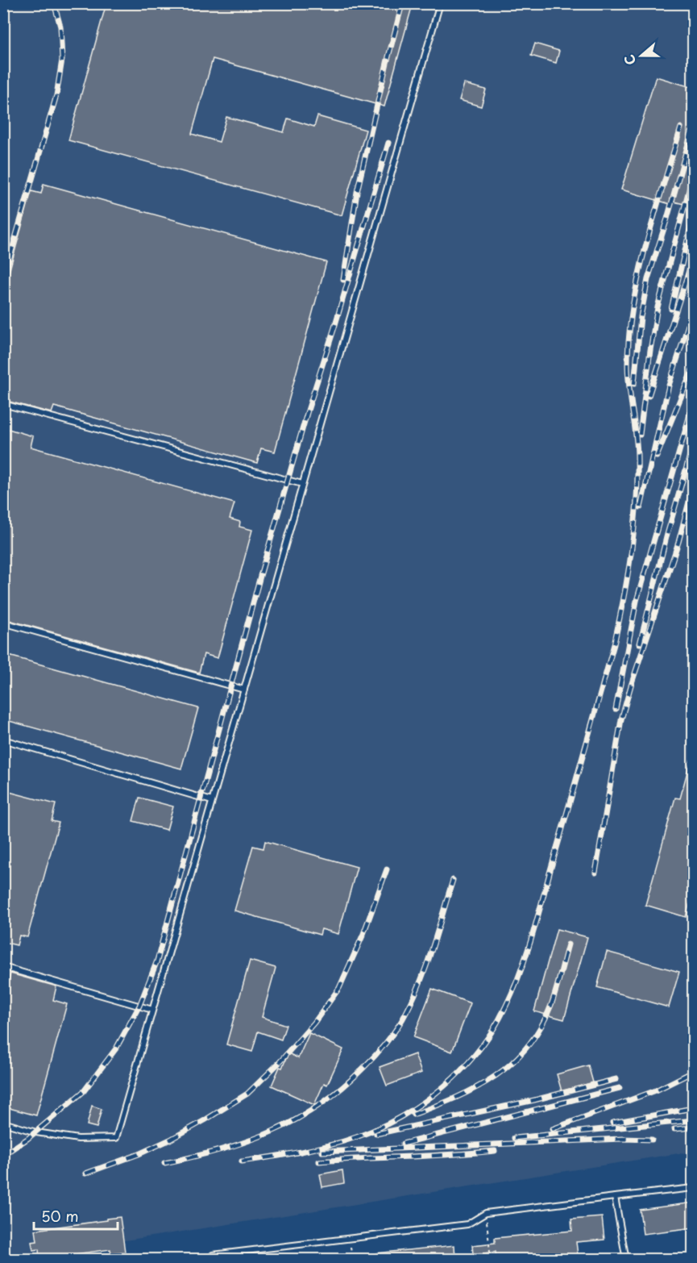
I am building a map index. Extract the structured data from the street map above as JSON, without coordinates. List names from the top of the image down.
{
  "scale_bar": "50 m",
  "north": "left"
}
